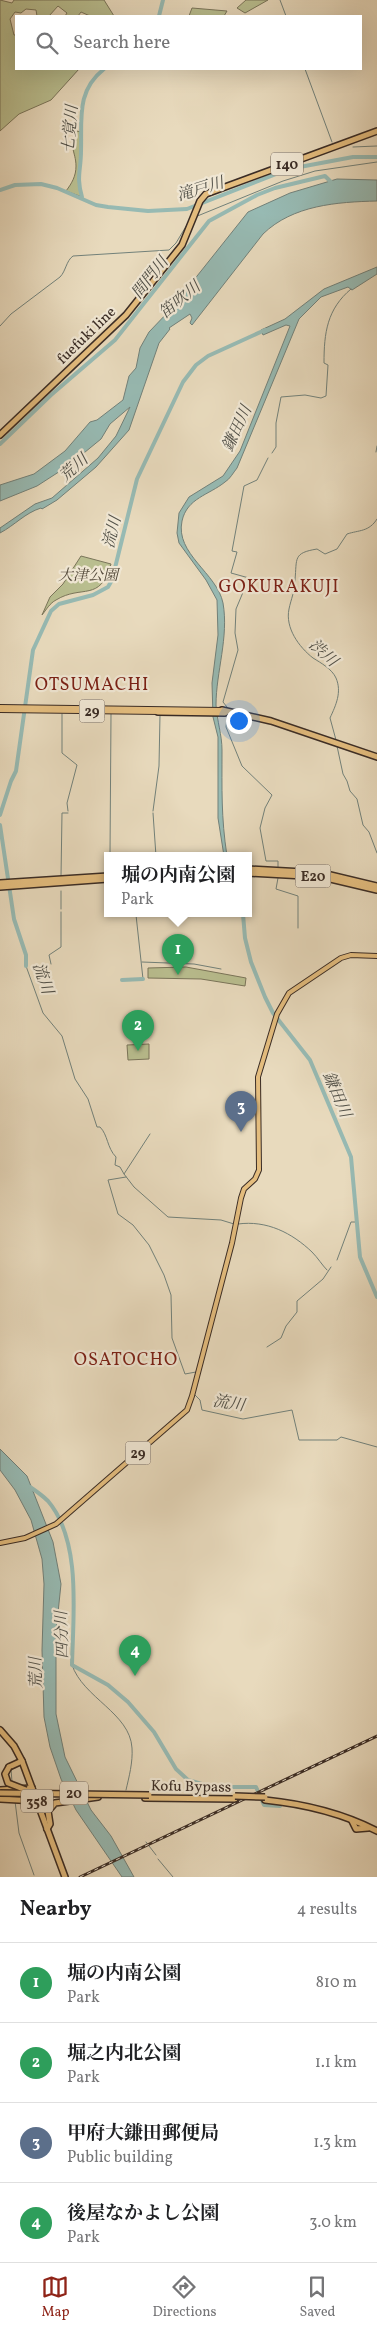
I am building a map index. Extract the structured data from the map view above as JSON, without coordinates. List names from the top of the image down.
{
  "streets": {
    "highway": [
      "140",
      "fuefuki line",
      "E20",
      "Kofu Bypass",
      "20",
      "358"
    ],
    "main road": ["29"]
  },
  "districts": ["GOKURAKUJI", "OTSUMACHI", "OSATOCHO"],
  "water": [
    "七覚川",
    "滝戸川",
    "間門川",
    "笛吹川",
    "鎌田川",
    "荒川",
    "流川",
    "渋川",
    "四分川"
  ],
  "parks": ["大津公園"],
  "page": {
    "search": "Search here",
    "popup": ["堀の内南公園", "Park"],
    "pins": [
      "1",
      "2",
      "3",
      "4"
    ],
    "heading": ["Nearby", "4 results"],
    "list": [
      {
        "mark": "1",
        "name": "堀の内南公園",
        "note": "Park",
        "value": "810 m"
      },
      {
        "mark": "2",
        "name": "堀之内北公園",
        "note": "Park",
        "value": "1.1 km"
      },
      {
        "mark": "3",
        "name": "甲府大鎌田郵便局",
        "note": "Public building",
        "value": "1.3 km"
      },
      {
        "mark": "4",
        "name": "後屋なかよし公園",
        "note": "Park",
        "value": "3.0 km"
      }
    ],
    "nav": ["Map", "Directions", "Saved"]
  }
}
